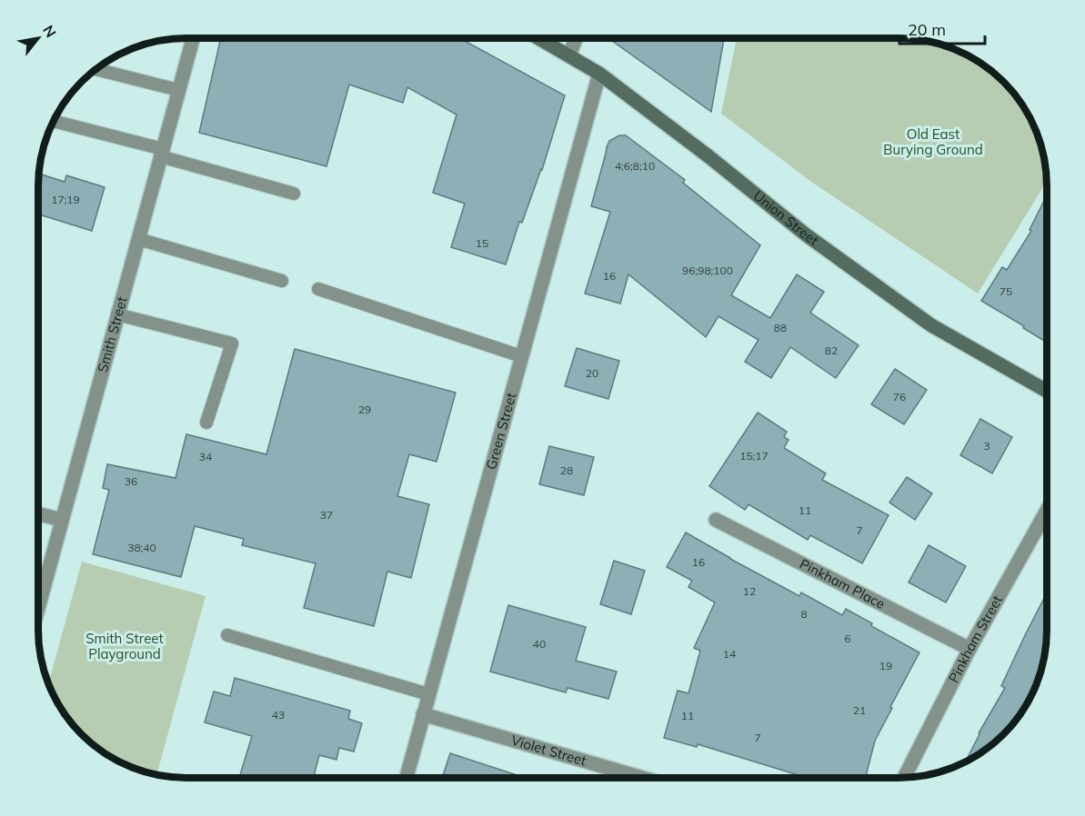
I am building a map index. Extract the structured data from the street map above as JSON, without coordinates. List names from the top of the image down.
{
  "streets": {
    "main road": ["Union Street"],
    "street": [
      "Smith Street",
      "Green Street",
      "Pinkham Place",
      "Pinkham Street",
      "Violet Street"
    ]
  },
  "crossings": [
    ["Union Street", "Green Street"],
    ["Green Street", "Violet Street"],
    ["Pinkham Place", "Pinkham Street"]
  ],
  "parks": ["Old East Burying Ground", "Smith Street Playground"],
  "house_numbers": [
    "4;6;8;10",
    "17;19",
    "15",
    "96;98;100",
    "16",
    "75",
    "88",
    "82",
    "20",
    "76",
    "29",
    "3",
    "15;17",
    "34",
    "28",
    "36",
    "11",
    "37",
    "7",
    "38;40",
    "16",
    "12",
    "8",
    "6",
    "40",
    "14",
    "19",
    "21",
    "43",
    "11",
    "7"
  ],
  "scale_bar": "20 m",
  "north": "top right"
}
